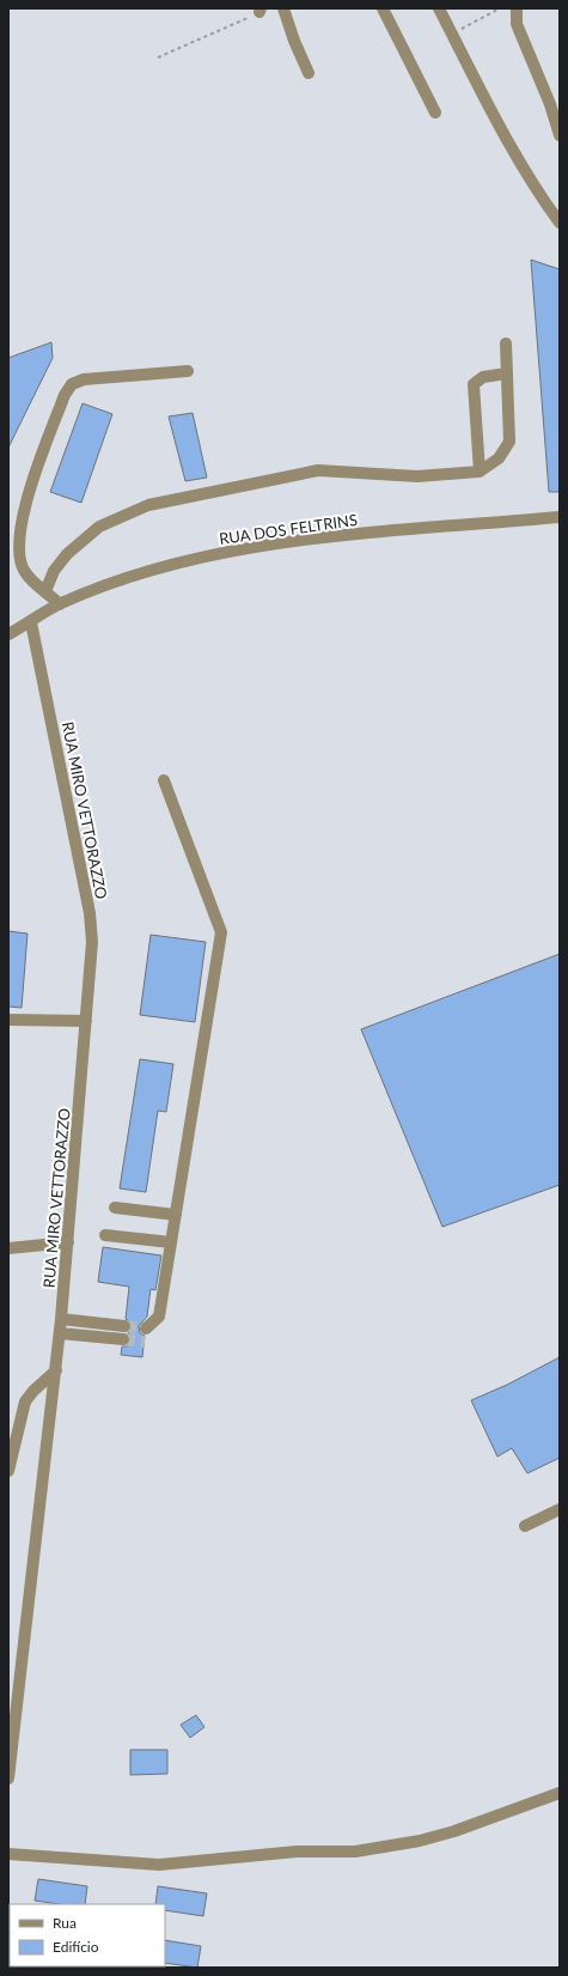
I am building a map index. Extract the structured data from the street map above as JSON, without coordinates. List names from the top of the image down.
{
  "streets": {
    "street": ["RUA DOS FELTRINS", "RUA MIRO VETTORAZZO"]
  },
  "crossings": [
    ["RUA DOS FELTRINS", "RUA MIRO VETTORAZZO"]
  ],
  "legend": ["Rua", "Edifício"]
}
